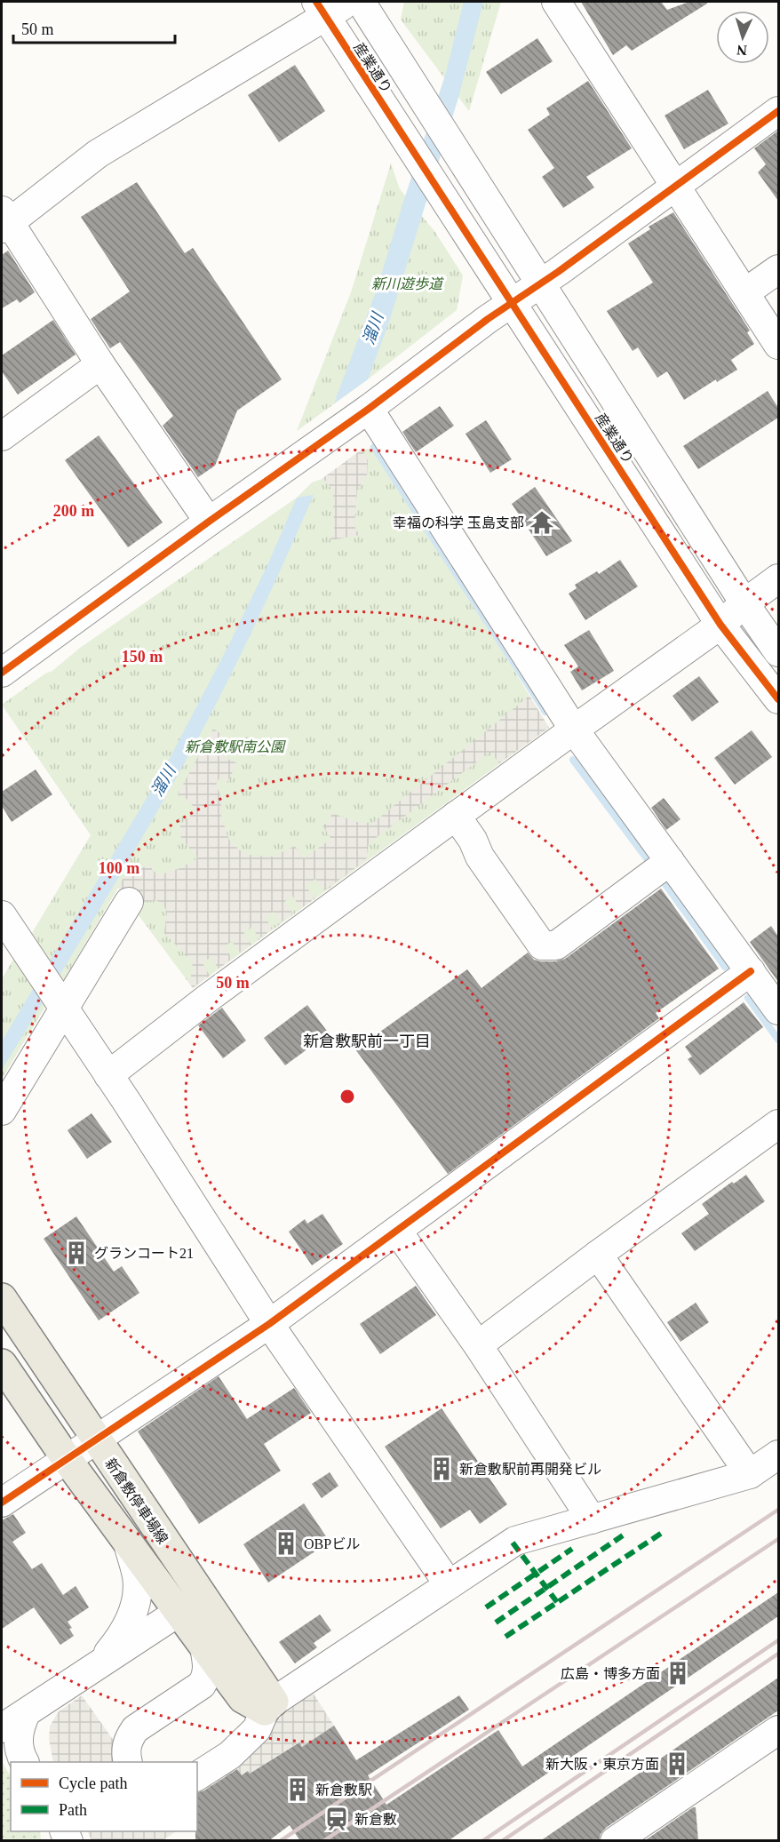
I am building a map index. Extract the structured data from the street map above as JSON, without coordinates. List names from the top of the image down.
{
  "streets": {
    "main road": ["新倉敷停車場線"],
    "street": ["産業通り"]
  },
  "districts": ["新倉敷駅前一丁目"],
  "water": ["溜川"],
  "parks": ["新川遊歩道", "新倉敷駅南公園"],
  "places": {
    "temple": ["幸福の科学 玉島支部"],
    "building": [
      "グランコート21",
      "新倉敷駅前再開発ビル",
      "OBPビル",
      "広島・博多方面",
      "新大阪・東京方面",
      "新倉敷駅"
    ],
    "station": ["新倉敷"]
  },
  "legend": ["Cycle path", "Path"],
  "scale_bar": "50 m",
  "north": "bottom",
  "rings": [
    "200 m",
    "150 m",
    "100 m",
    "50 m"
  ]
}
